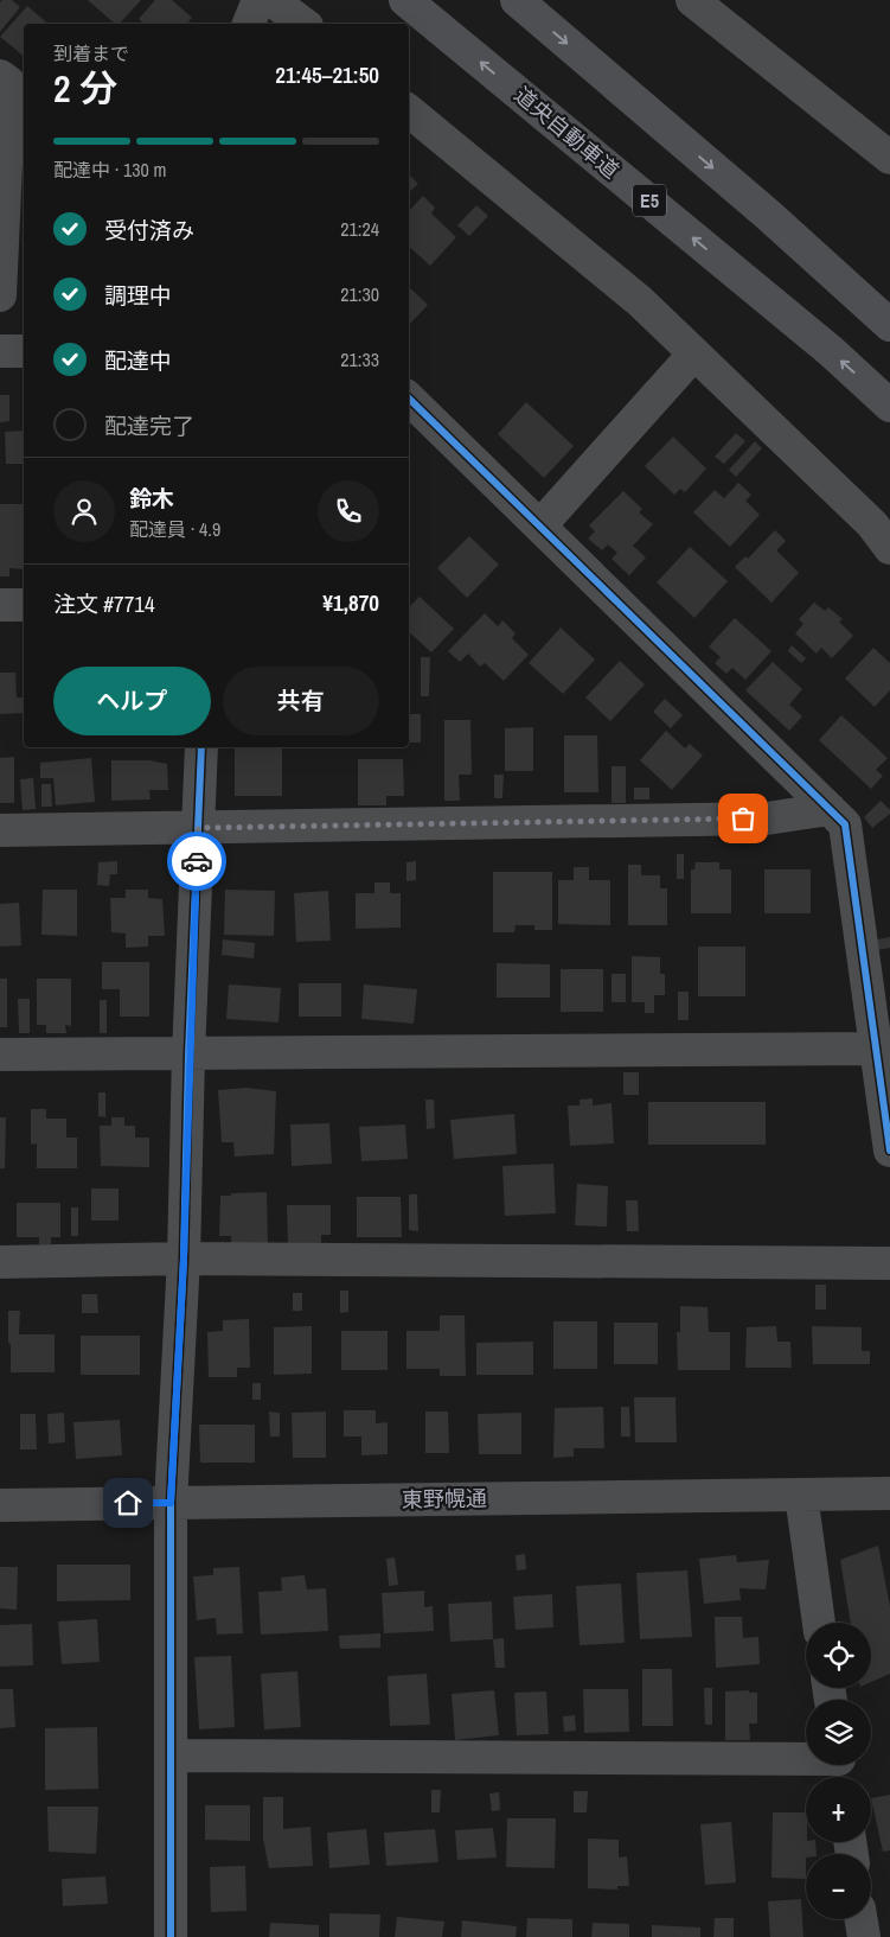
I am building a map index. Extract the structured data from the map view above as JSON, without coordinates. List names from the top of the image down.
{
  "streets": {
    "highway": ["道央自動車道", "E5"],
    "street": ["東野幌通"]
  },
  "page": {
    "heading": ["2 分", "到着まで", "21:45–21:50"],
    "panel": [
      "鈴木",
      "配達員 · 4.9",
      "注文 #7714",
      "¥1,870"
    ],
    "bar": "配達中 · 130 m",
    "list": [
      ["受付済み", "21:24"],
      ["調理中", "21:30"],
      ["配達中", "21:33"],
      "配達完了"
    ],
    "buttons": ["ヘルプ", "共有"],
    "map_buttons": ["+", "−"]
  }
}
